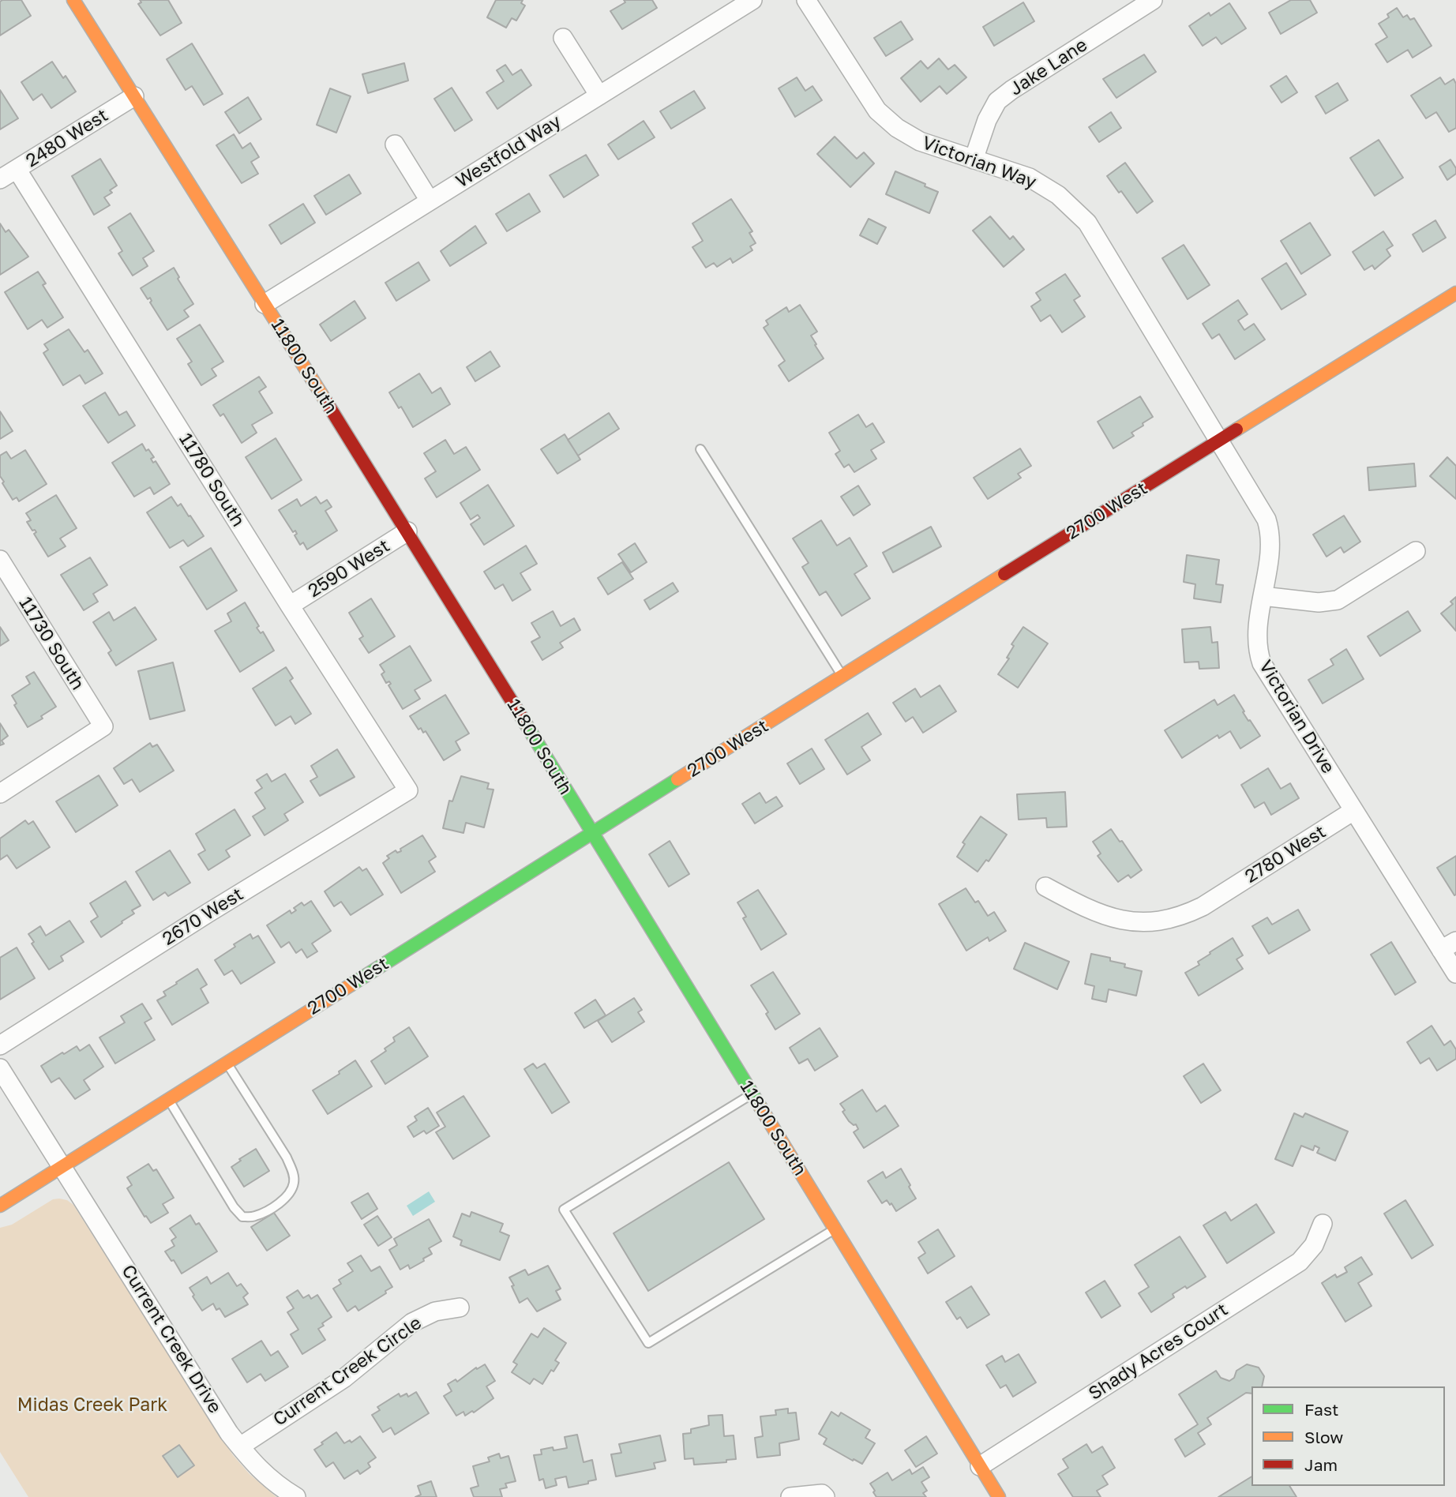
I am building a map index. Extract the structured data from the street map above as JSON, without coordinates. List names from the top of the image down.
{
  "streets": {
    "main road": ["11800 South", "2700 West"],
    "street": [
      "Jake Lane",
      "2480 West",
      "Westfold Way",
      "Victorian Way",
      "11780 South",
      "2590 West",
      "11730 South",
      "Victorian Drive",
      "2780 West",
      "2670 West",
      "Current Creek Drive",
      "Shady Acres Court",
      "Current Creek Circle"
    ]
  },
  "crossings": [
    ["Jake Lane", "Victorian Way"],
    ["2480 West", "11800 South"],
    ["2480 West", "11780 South"],
    ["Westfold Way", "11800 South"],
    ["Victorian Way", "2700 West"],
    ["Victorian Way", "Victorian Drive"],
    ["11800 South", "2700 West"],
    ["11800 South", "2590 West"],
    ["11800 South", "Shady Acres Court"],
    ["11780 South", "2590 West"],
    ["11780 South", "2670 West"],
    ["2700 West", "Victorian Drive"],
    ["2700 West", "Current Creek Drive"],
    ["Victorian Drive", "2780 West"],
    ["Current Creek Drive", "Current Creek Circle"]
  ],
  "parks": ["Midas Creek Park"],
  "legend": ["Fast", "Slow", "Jam"]
}
